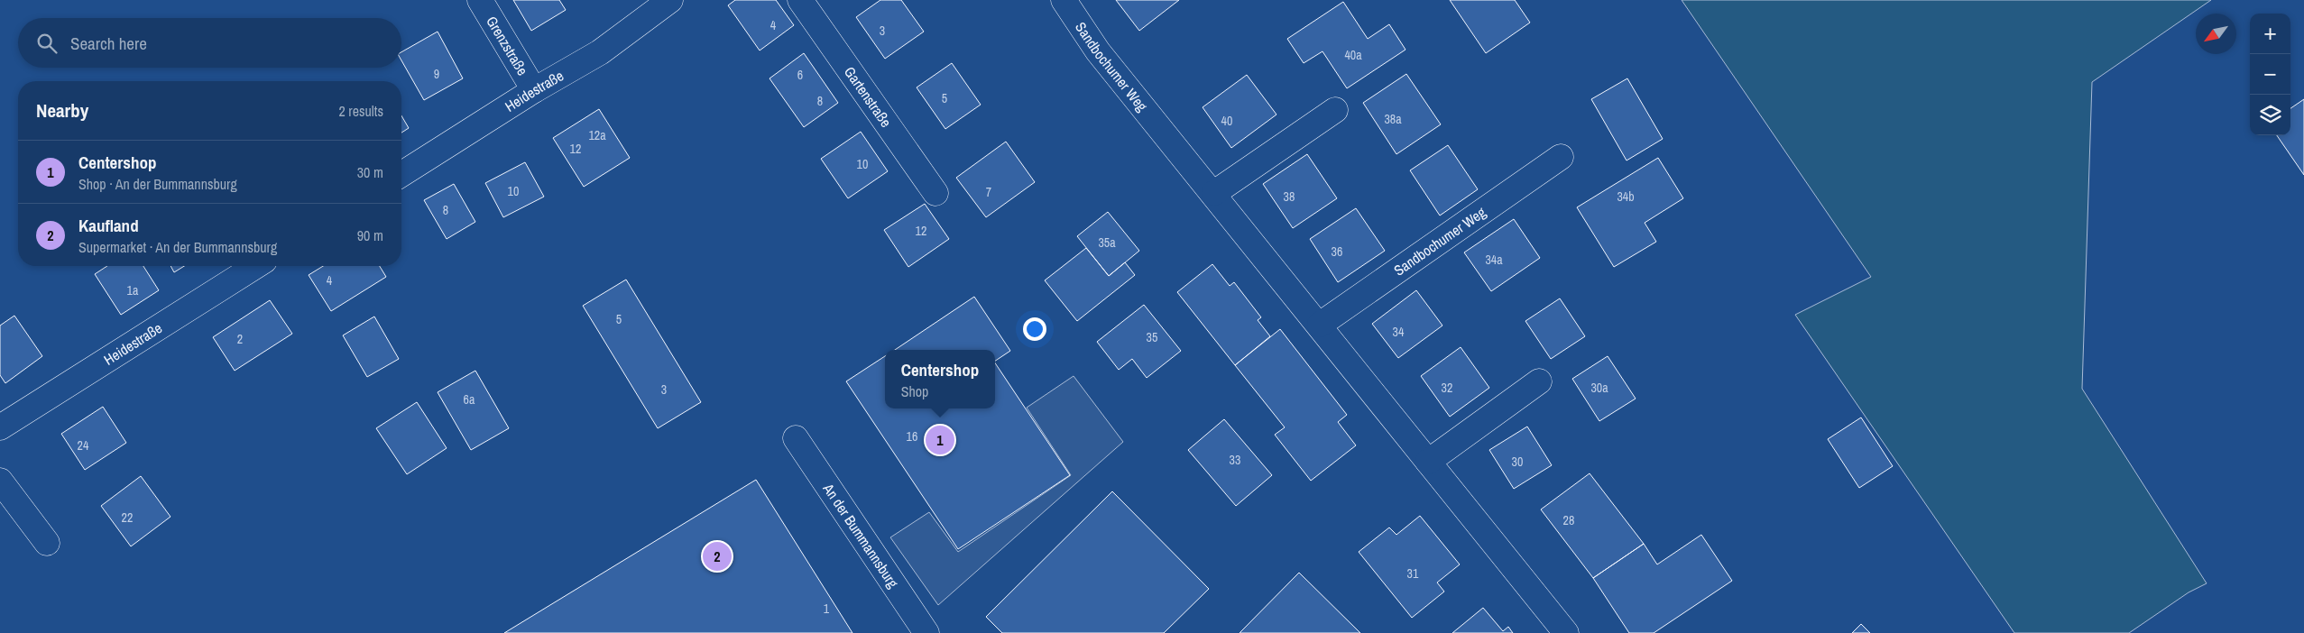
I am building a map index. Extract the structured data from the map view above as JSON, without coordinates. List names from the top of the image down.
{
  "streets": {
    "street": [
      "Grenzstraße",
      "Sandbochumer Weg",
      "Heidestraße",
      "Gartenstraße",
      "An der Bummannsburg"
    ]
  },
  "crossings": [
    ["Grenzstraße", "Heidestraße"]
  ],
  "house_numbers": [
    "4",
    "3",
    "40a",
    "9",
    "6",
    "5",
    "8",
    "38a",
    "40",
    "12a",
    "12",
    "10",
    "10",
    "7",
    "38",
    "34b",
    "8",
    "12",
    "35a",
    "36",
    "34a",
    "4",
    "1a",
    "5",
    "34",
    "35",
    "2",
    "32",
    "30a",
    "3",
    "6a",
    "16",
    "24",
    "33",
    "30",
    "22",
    "28",
    "31",
    "1"
  ],
  "north": "bottom left",
  "page": {
    "map_buttons": ["+", "−"],
    "search": "Search here",
    "heading": ["Nearby", "2 results"],
    "list": [
      {
        "mark": "1",
        "name": "Centershop",
        "note": "Shop · An der Bummannsburg",
        "value": "30 m"
      },
      {
        "mark": "2",
        "name": "Kaufland",
        "note": "Supermarket · An der Bummannsburg",
        "value": "90 m"
      }
    ],
    "popup": ["Centershop", "Shop"],
    "pins": ["1", "2"]
  }
}
